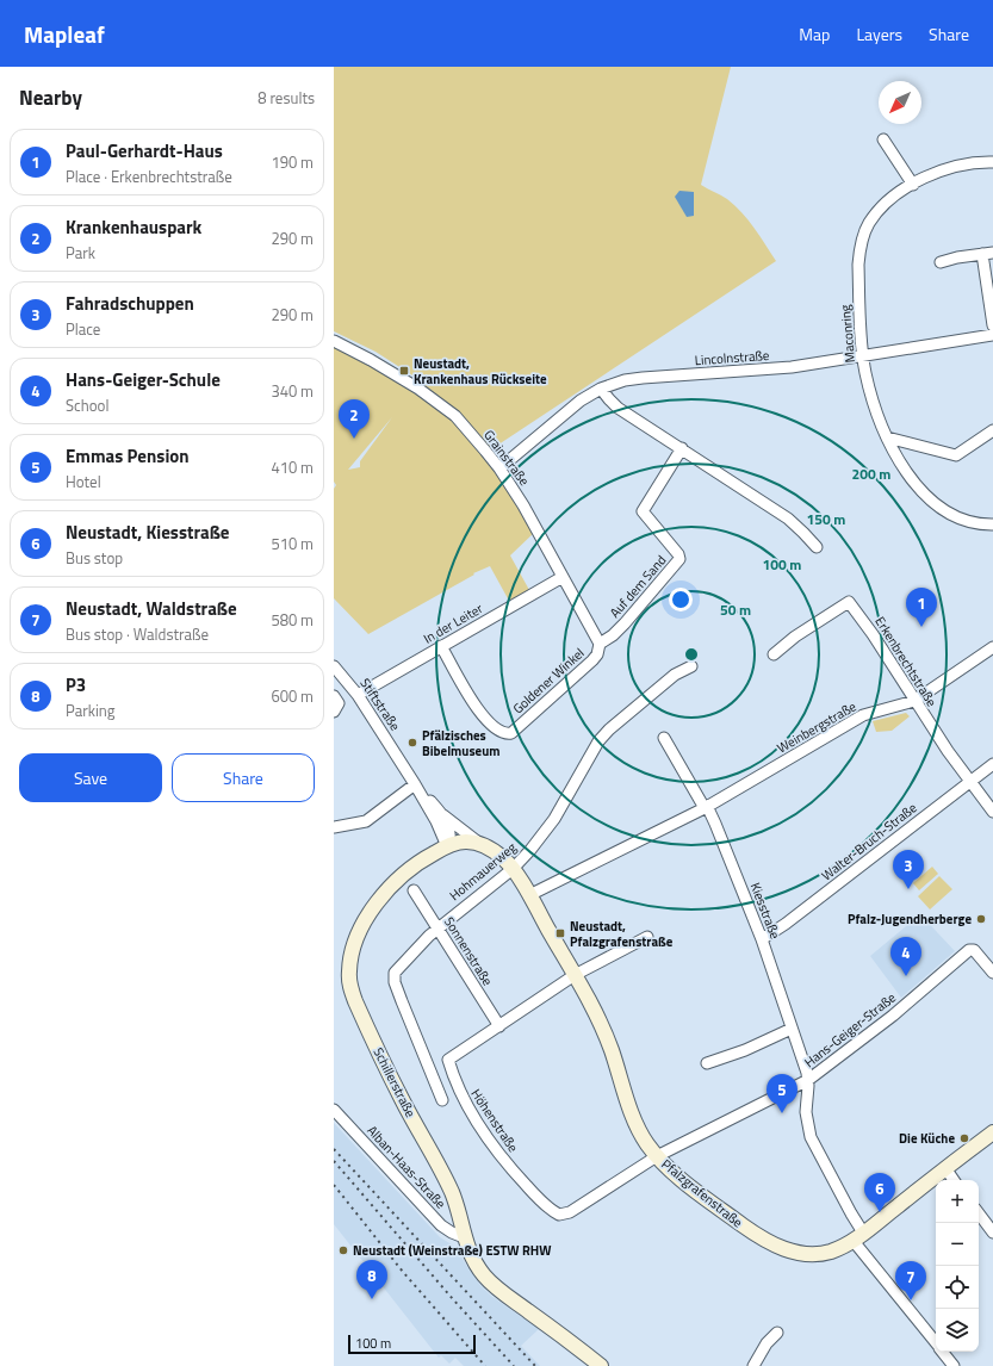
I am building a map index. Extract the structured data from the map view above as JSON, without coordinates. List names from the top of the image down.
{
  "streets": {
    "street": [
      "Maconring",
      "Lincolnstraße",
      "Grainstraße",
      "Auf dem Sand",
      "In der Leiter",
      "Erkenbrechtstraße",
      "Goldener Winkel",
      "Stiftstraße",
      "Weinbergstraße",
      "Walter-Bruch-Straße",
      "Hohmauerweg",
      "Kiesstraße",
      "Sonnenstraße",
      "Hans-Geiger-Straße",
      "Schillerstraße",
      "Höhenstraße",
      "Alban-Haas-Straße",
      "Pfalzgrafenstraße"
    ]
  },
  "crossings": [
    ["Maconring", "Lincolnstraße"],
    ["Lincolnstraße", "Grainstraße"],
    ["Grainstraße", "Auf dem Sand"],
    ["Grainstraße", "In der Leiter"],
    ["Grainstraße", "Goldener Winkel"],
    ["Auf dem Sand", "Goldener Winkel"],
    ["In der Leiter", "Goldener Winkel"],
    ["In der Leiter", "Stiftstraße"],
    ["Erkenbrechtstraße", "Weinbergstraße"],
    ["Erkenbrechtstraße", "Walter-Bruch-Straße"],
    ["Stiftstraße", "Schillerstraße"],
    ["Weinbergstraße", "Kiesstraße"],
    ["Weinbergstraße", "Pfalzgrafenstraße"],
    ["Walter-Bruch-Straße", "Kiesstraße"],
    ["Hohmauerweg", "Sonnenstraße"],
    ["Hohmauerweg", "Schillerstraße"],
    ["Hohmauerweg", "Pfalzgrafenstraße"],
    ["Kiesstraße", "Hans-Geiger-Straße"],
    ["Kiesstraße", "Pfalzgrafenstraße"],
    ["Sonnenstraße", "Höhenstraße"],
    ["Hans-Geiger-Straße", "Höhenstraße"],
    ["Hans-Geiger-Straße", "Pfalzgrafenstraße"],
    ["Schillerstraße", "Alban-Haas-Straße"],
    ["Schillerstraße", "Pfalzgrafenstraße"],
    ["Höhenstraße", "Pfalzgrafenstraße"]
  ],
  "places": {
    "transit": ["Neustadt, Krankenhaus Rückseite", "Neustadt, Pfalzgrafenstraße"],
    "other": [
      "Pfälzisches Bibelmuseum",
      "Pfalz-Jugendherberge",
      "Die Küche",
      "Neustadt (Weinstraße) ESTW RHW"
    ]
  },
  "scale_bar": "100 m",
  "north": "bottom left",
  "page": {
    "header": "Mapleaf",
    "nav": ["Map", "Layers", "Share"],
    "heading": ["Nearby", "8 results"],
    "list": [
      {
        "mark": "1",
        "name": "Paul-Gerhardt-Haus",
        "note": "Place · Erkenbrechtstraße",
        "value": "190 m"
      },
      {
        "mark": "2",
        "name": "Krankenhauspark",
        "note": "Park",
        "value": "290 m"
      },
      {
        "mark": "3",
        "name": "Fahradschuppen",
        "note": "Place",
        "value": "290 m"
      },
      {
        "mark": "4",
        "name": "Hans-Geiger-Schule",
        "note": "School",
        "value": "340 m"
      },
      {
        "mark": "5",
        "name": "Emmas Pension",
        "note": "Hotel",
        "value": "410 m"
      },
      {
        "mark": "6",
        "name": "Neustadt, Kiesstraße",
        "note": "Bus stop",
        "value": "510 m"
      },
      {
        "mark": "7",
        "name": "Neustadt, Waldstraße",
        "note": "Bus stop · Waldstraße",
        "value": "580 m"
      },
      {
        "mark": "8",
        "name": "P3",
        "note": "Parking",
        "value": "600 m"
      }
    ],
    "pins": [
      "2",
      "1",
      "3",
      "4",
      "5",
      "6",
      "8",
      "7"
    ],
    "buttons": ["Save", "Share"],
    "map_buttons": ["+", "−"],
    "scale": "100 m"
  },
  "rings": [
    "200 m",
    "150 m",
    "100 m",
    "50 m"
  ]
}
